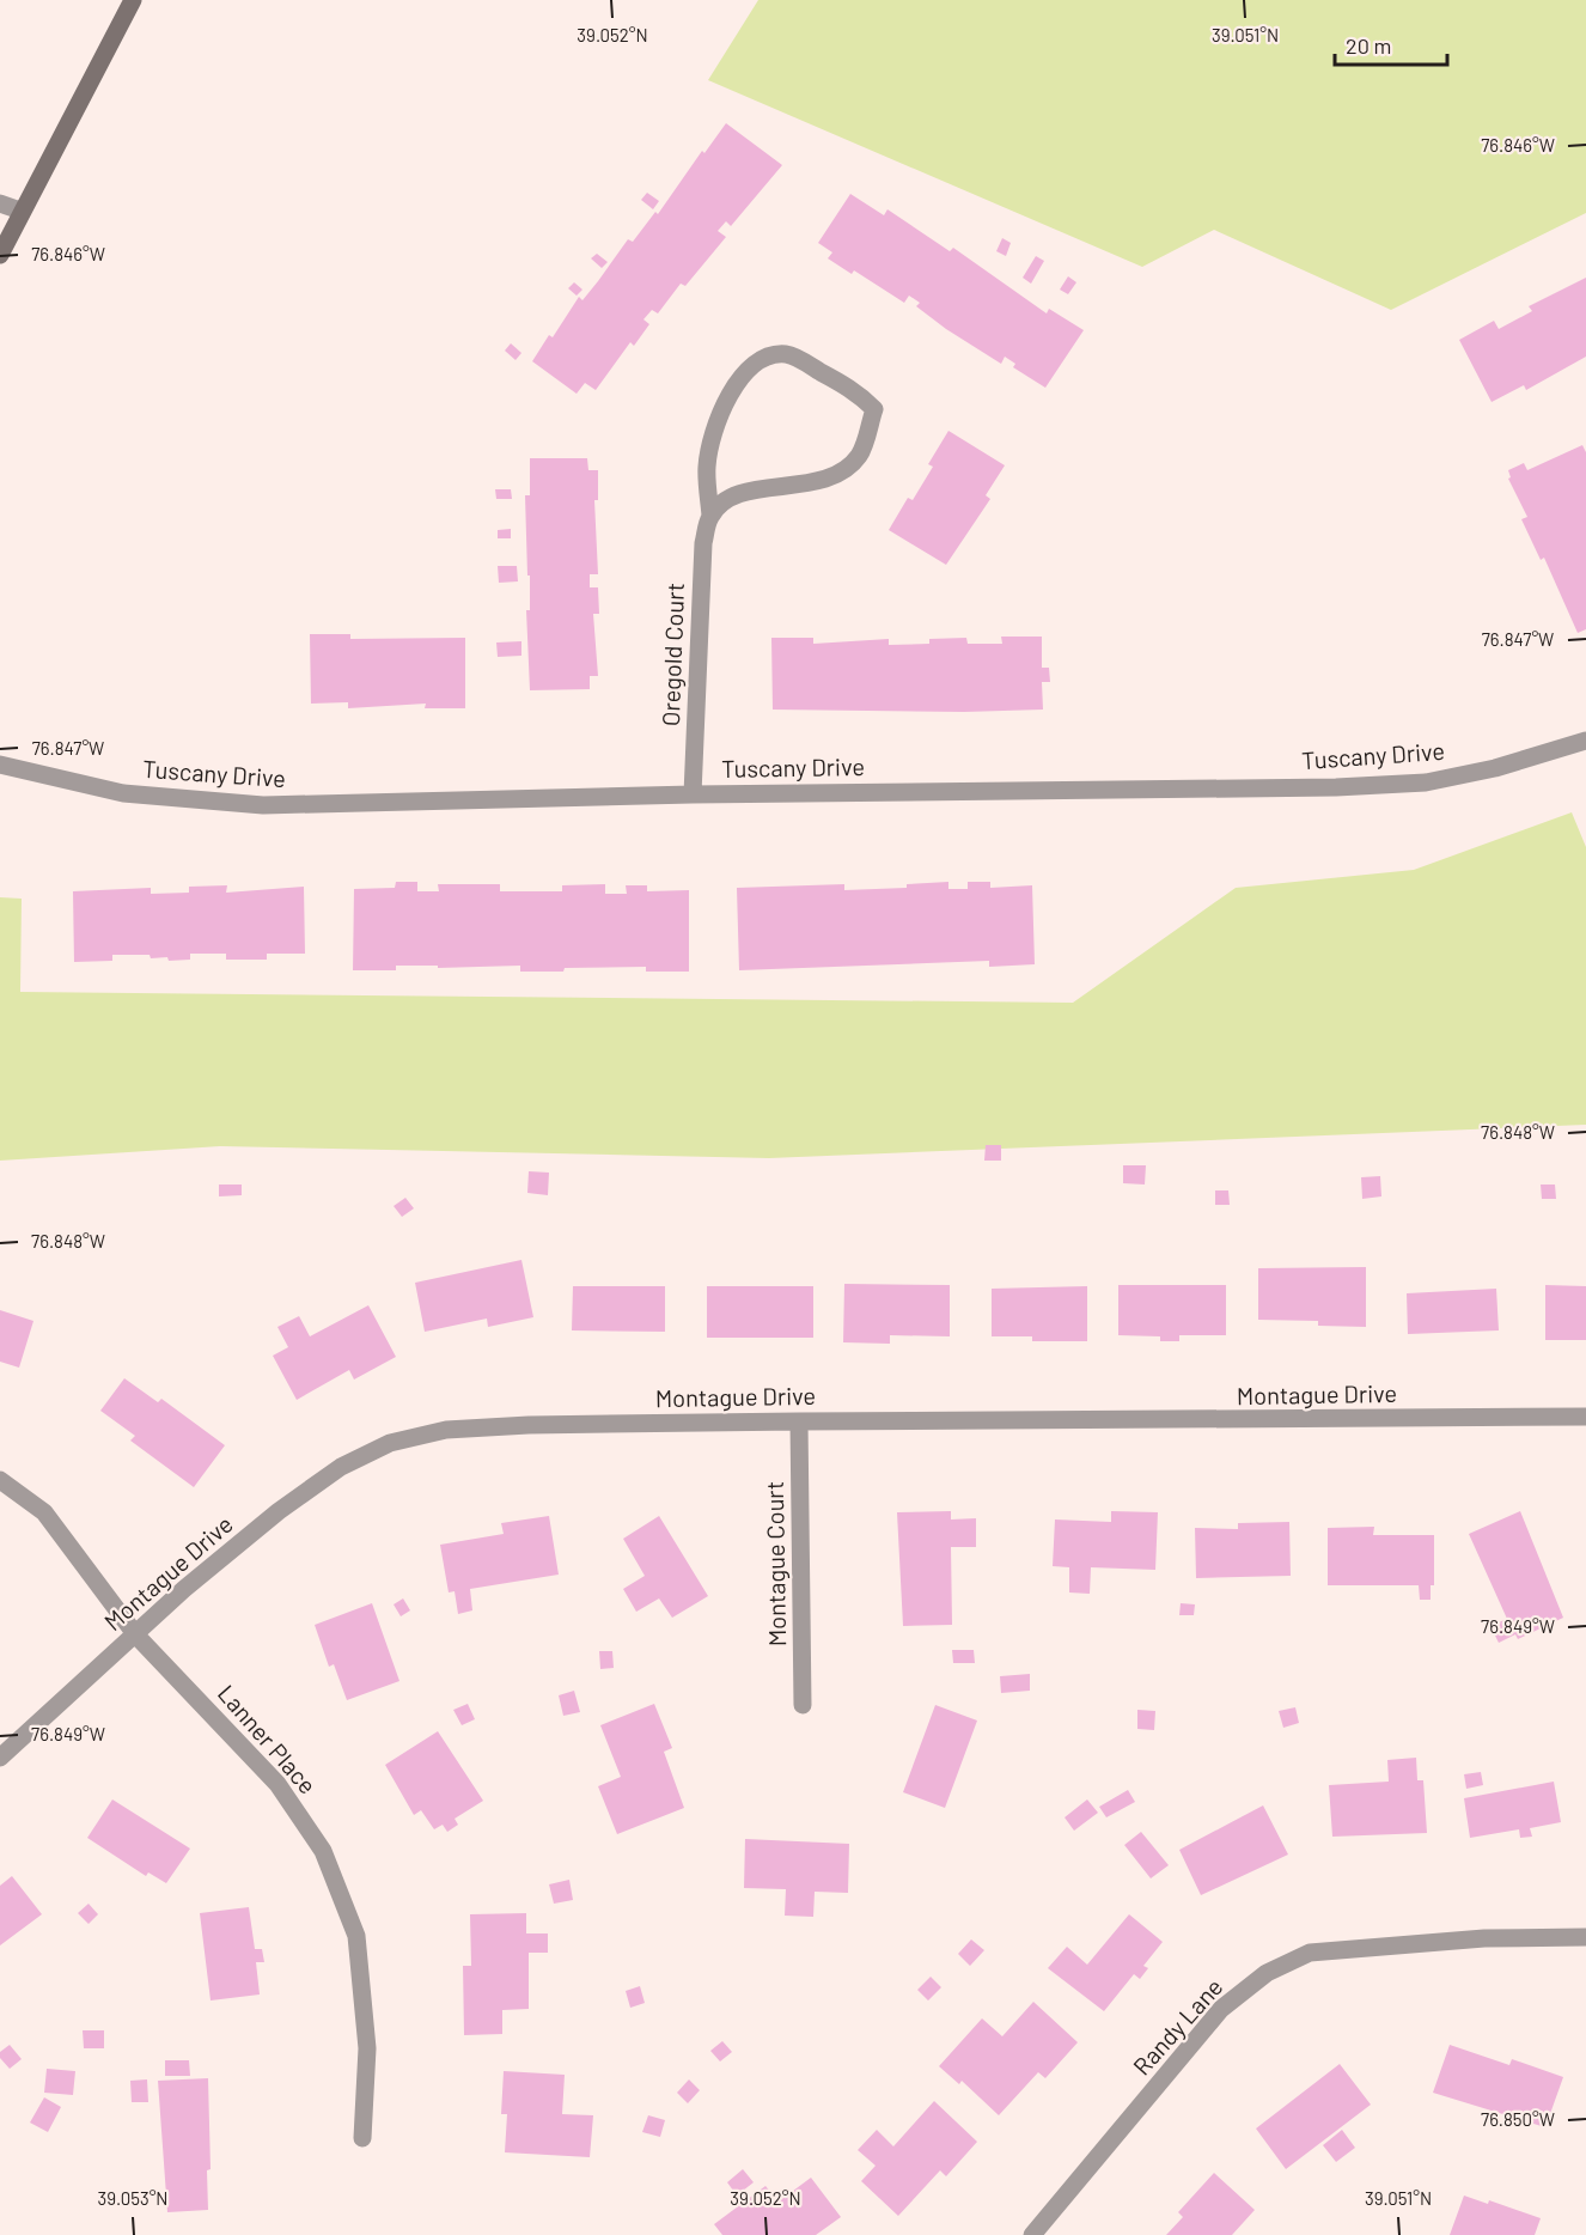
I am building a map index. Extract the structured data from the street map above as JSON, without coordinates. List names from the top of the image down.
{
  "streets": {
    "street": [
      "Oregold Court",
      "Tuscany Drive",
      "Montague Drive",
      "Montague Court",
      "Lanner Place",
      "Randy Lane"
    ]
  },
  "crossings": [
    ["Oregold Court", "Tuscany Drive"],
    ["Montague Drive", "Montague Court"],
    ["Montague Drive", "Lanner Place"]
  ],
  "scale_bar": "20 m",
  "coordinates": [
    "39.052°N",
    "39.051°N",
    "76.846°W",
    "76.847°W",
    "76.848°W",
    "76.849°W",
    "76.850°W",
    "39.053°N"
  ]
}
